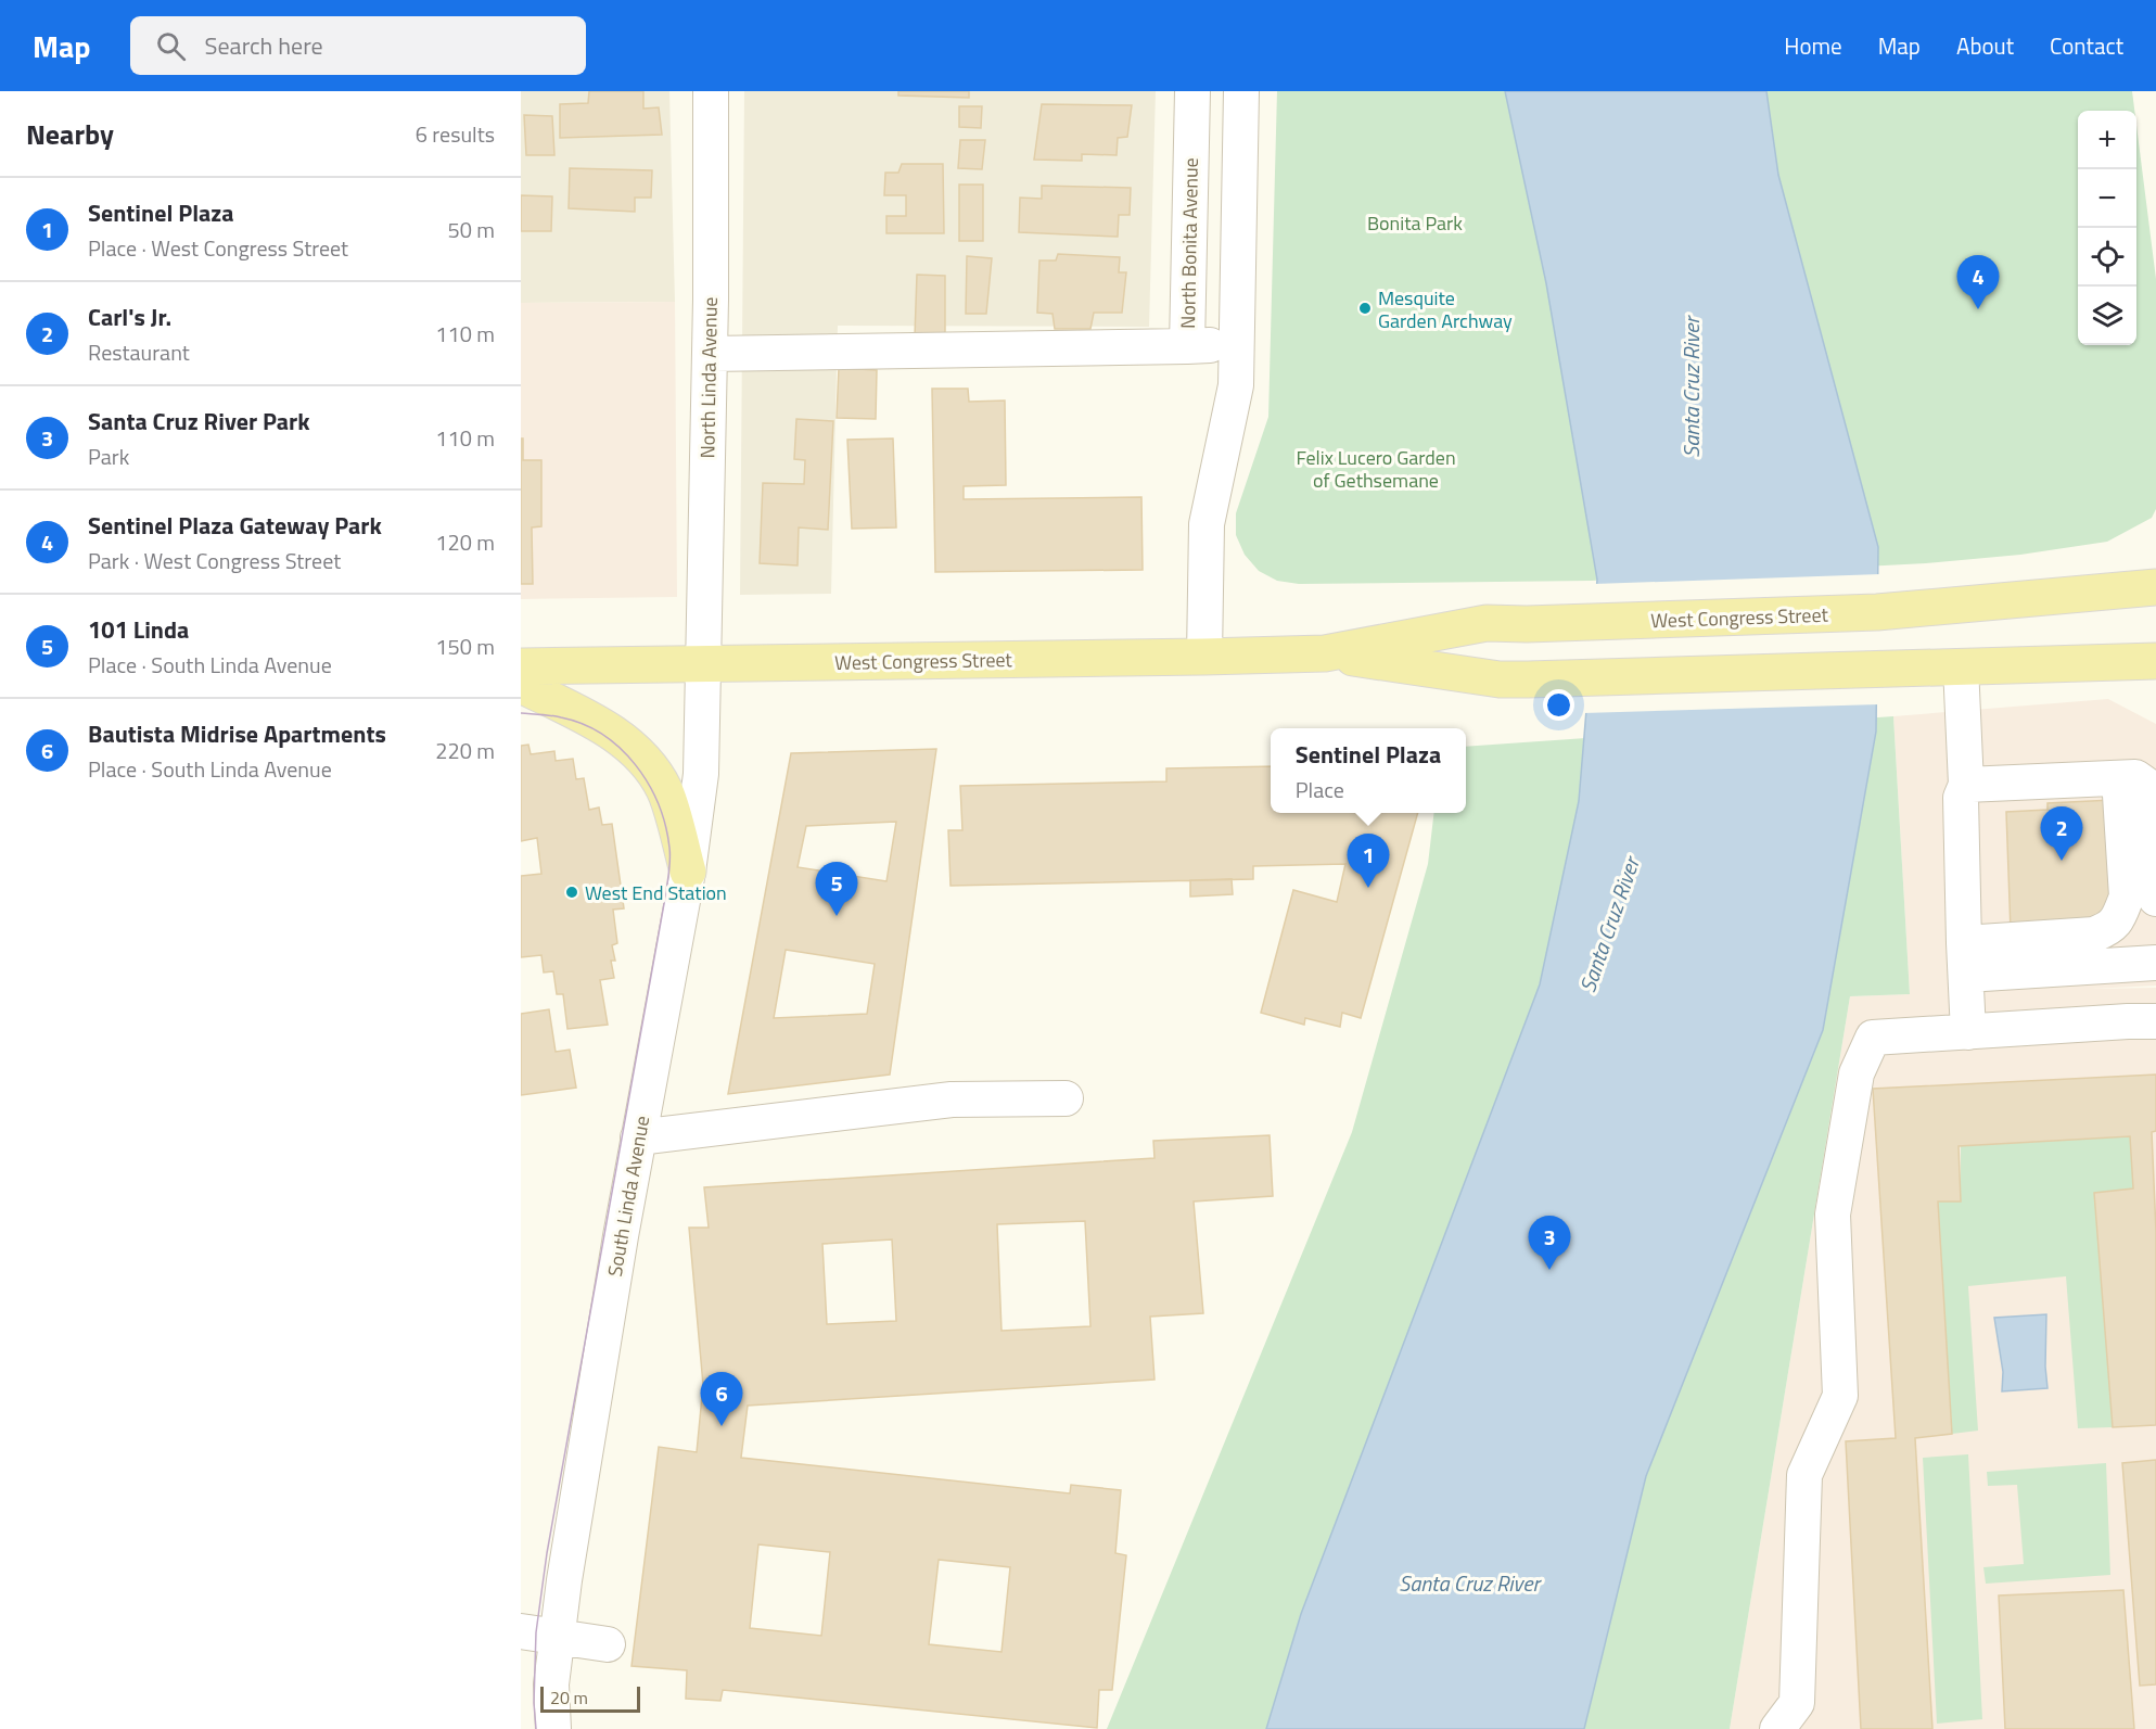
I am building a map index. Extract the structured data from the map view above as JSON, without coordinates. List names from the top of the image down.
{
  "streets": {
    "main road": ["West Congress Street"],
    "street": ["North Bonita Avenue", "North Linda Avenue", "South Linda Avenue"]
  },
  "crossings": [
    ["North Linda Avenue", "West Congress Street"],
    ["North Linda Avenue", "South Linda Avenue"],
    ["West Congress Street", "South Linda Avenue"]
  ],
  "water": ["Santa Cruz River"],
  "parks": ["Bonita Park", "Felix Lucero Garden of Gethsemane"],
  "places": ["Mesquite Garden Archway", "West End Station"],
  "scale_bar": "20 m",
  "page": {
    "header": "Map",
    "search": "Search here",
    "nav": [
      "Home",
      "Map",
      "About",
      "Contact"
    ],
    "heading": ["Nearby", "6 results"],
    "map_buttons": ["+", "−"],
    "list": [
      {
        "mark": "1",
        "name": "Sentinel Plaza",
        "note": "Place · West Congress Street",
        "value": "50 m"
      },
      {
        "mark": "2",
        "name": "Carl's Jr.",
        "note": "Restaurant",
        "value": "110 m"
      },
      {
        "mark": "3",
        "name": "Santa Cruz River Park",
        "note": "Park",
        "value": "110 m"
      },
      {
        "mark": "4",
        "name": "Sentinel Plaza Gateway Park",
        "note": "Park · West Congress Street",
        "value": "120 m"
      },
      {
        "mark": "5",
        "name": "101 Linda",
        "note": "Place · South Linda Avenue",
        "value": "150 m"
      },
      {
        "mark": "6",
        "name": "Bautista Midrise Apartments",
        "note": "Place · South Linda Avenue",
        "value": "220 m"
      }
    ],
    "pins": [
      "4",
      "2",
      "1",
      "5",
      "3",
      "6"
    ],
    "popup": ["Sentinel Plaza", "Place"],
    "scale": "20 m"
  }
}
